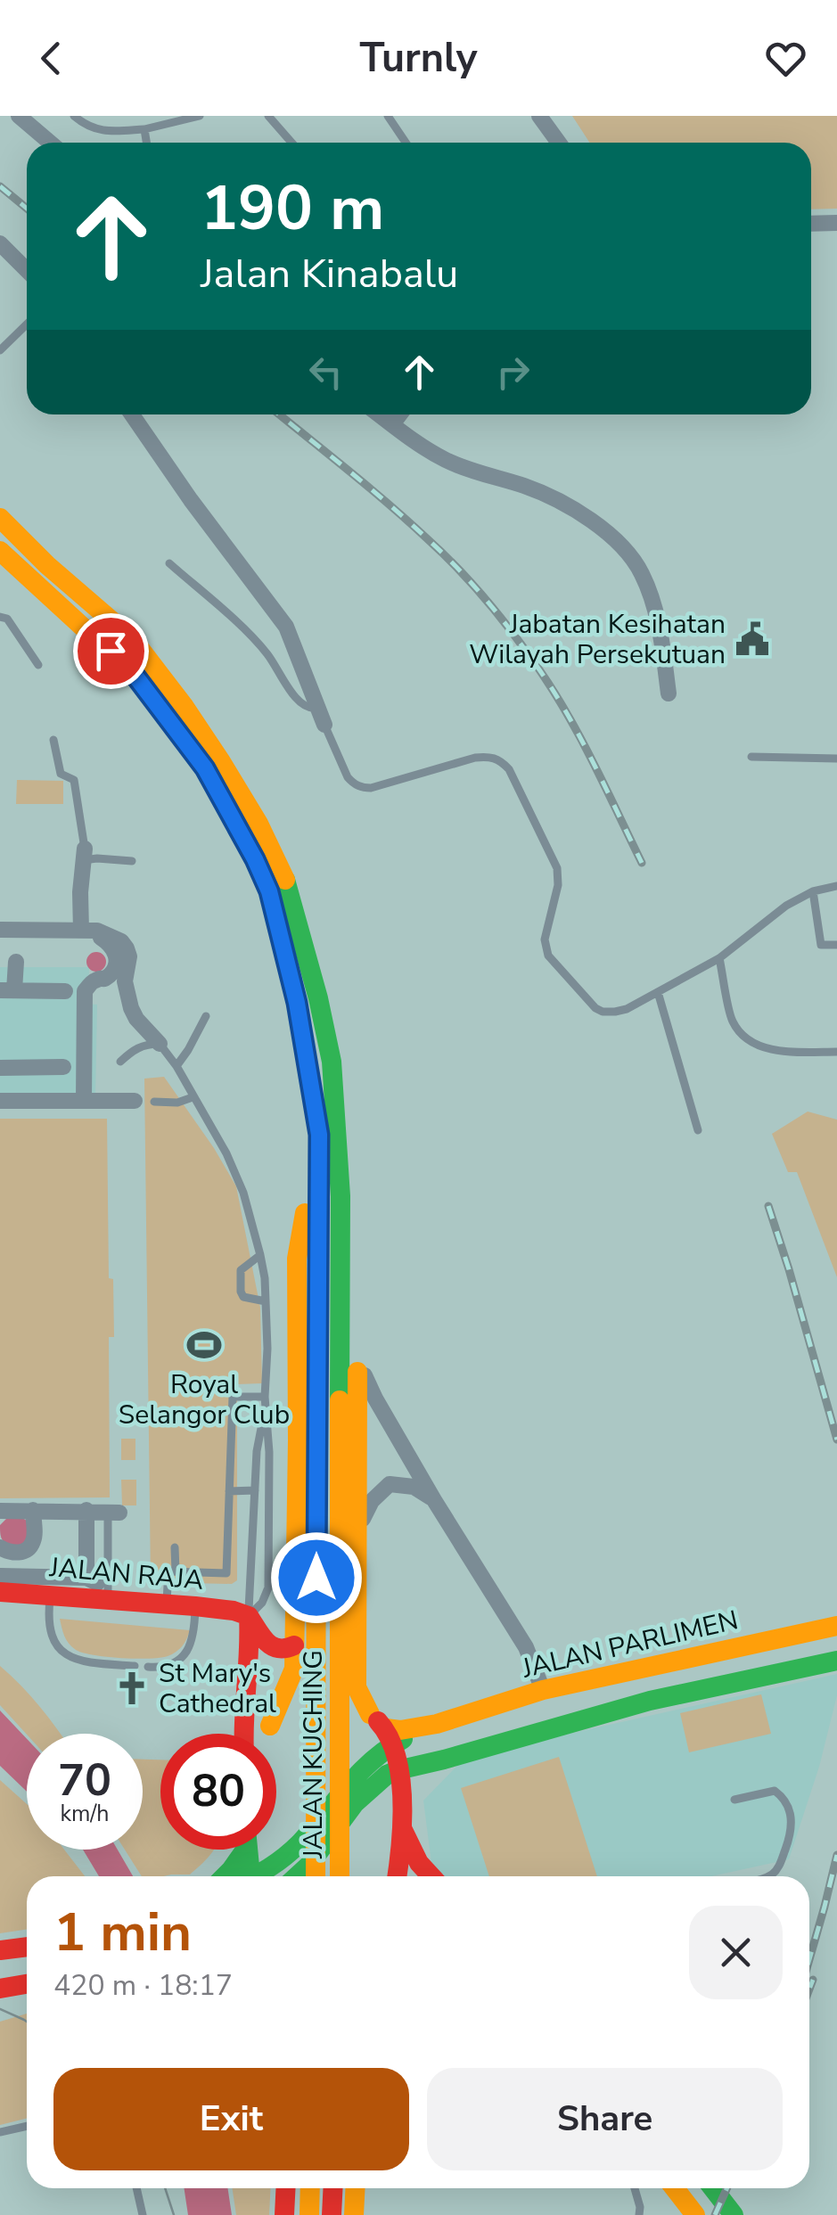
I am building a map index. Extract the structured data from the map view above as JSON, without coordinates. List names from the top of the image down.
{
  "streets": {
    "main road": ["JALAN RAJA", "JALAN PARLIMEN", "JALAN KUCHING"]
  },
  "places": {
    "public building": ["Jabatan Kesihatan Wilayah Persekutuan"],
    "sports": ["Royal Selangor Club"],
    "church": ["St Mary's Cathedral"]
  },
  "page": {
    "header": "Turnly",
    "turn": ["190 m", "Jalan Kinabalu"],
    "speed": "70 km/h",
    "limit": "80",
    "heading": ["1 min", "420 m · 18:17"],
    "buttons": ["Exit", "Share"]
  }
}
